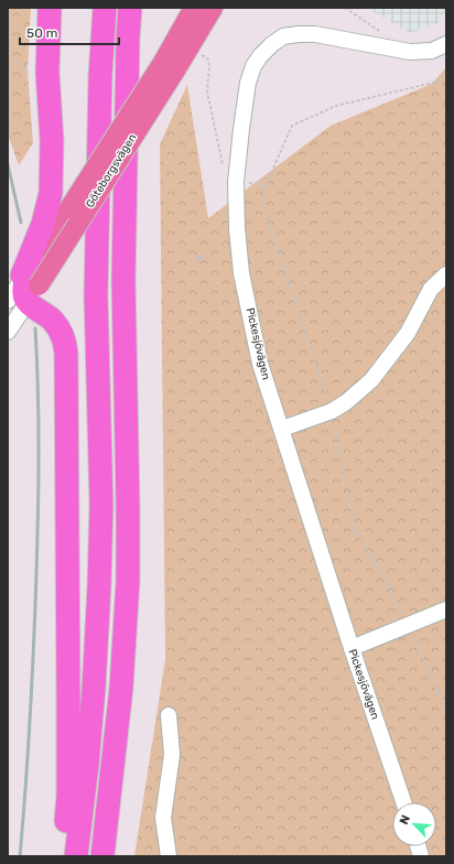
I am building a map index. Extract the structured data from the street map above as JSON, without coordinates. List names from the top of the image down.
{
  "streets": {
    "main road": ["Göteborgsvägen"],
    "street": ["Pickesjövägen"]
  },
  "scale_bar": "50 m",
  "north": "top left"
}
